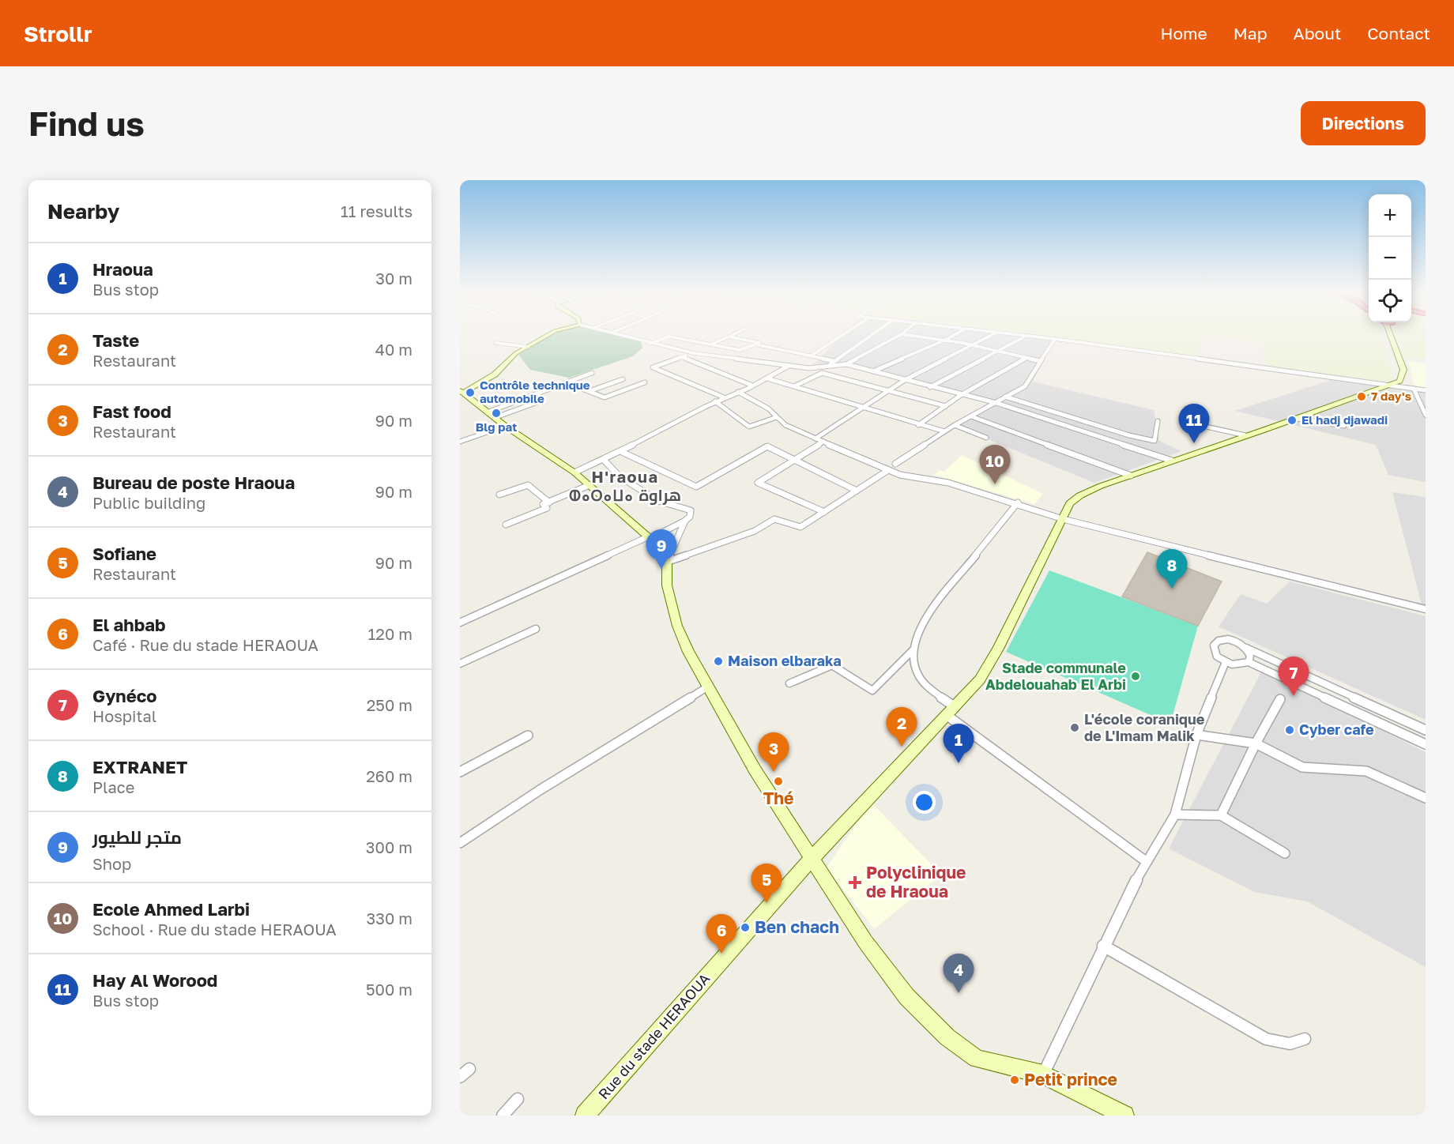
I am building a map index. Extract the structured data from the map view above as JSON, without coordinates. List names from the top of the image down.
{
  "streets": {
    "street": ["Rue du stade HERAOUA"]
  },
  "districts": ["H'raoua ⵀⴰⵔⴰⵡⴰ هراوة"],
  "places": {
    "other": [
      "Contrôle technique automobile",
      "7 day's",
      "Blg pat",
      "El hadj djawadi",
      "Maison elbaraka",
      "Stade communale Abdelouahab El Arbi",
      "L'école coranique de L'Imam Malik",
      "Cyber cafe",
      "Thé",
      "Ben chach",
      "Petit prince"
    ],
    "health": ["Polyclinique de Hraoua"]
  },
  "page": {
    "header": "Strollr",
    "nav": [
      "Home",
      "Map",
      "About",
      "Contact"
    ],
    "buttons": "Directions",
    "title": "Find us",
    "heading": ["Nearby", "11 results"],
    "map_buttons": ["+", "−"],
    "list": [
      {
        "mark": "1",
        "name": "Hraoua",
        "note": "Bus stop",
        "value": "30 m"
      },
      {
        "mark": "2",
        "name": "Taste",
        "note": "Restaurant",
        "value": "40 m"
      },
      {
        "mark": "3",
        "name": "Fast food",
        "note": "Restaurant",
        "value": "90 m"
      },
      {
        "mark": "4",
        "name": "Bureau de poste Hraoua",
        "note": "Public building",
        "value": "90 m"
      },
      {
        "mark": "5",
        "name": "Sofiane",
        "note": "Restaurant",
        "value": "90 m"
      },
      {
        "mark": "6",
        "name": "El ahbab",
        "note": "Café · Rue du stade HERAOUA",
        "value": "120 m"
      },
      {
        "mark": "7",
        "name": "Gynéco",
        "note": "Hospital",
        "value": "250 m"
      },
      {
        "mark": "8",
        "name": "EXTRANET",
        "note": "Place",
        "value": "260 m"
      },
      {
        "mark": "9",
        "name": "متجر للطيور",
        "note": "Shop",
        "value": "300 m"
      },
      {
        "mark": "10",
        "name": "Ecole Ahmed Larbi",
        "note": "School · Rue du stade HERAOUA",
        "value": "330 m"
      },
      {
        "mark": "11",
        "name": "Hay Al Worood",
        "note": "Bus stop",
        "value": "500 m"
      }
    ],
    "pins": [
      "11",
      "10",
      "9",
      "8",
      "7",
      "2",
      "1",
      "3",
      "5",
      "6",
      "4"
    ]
  }
}
